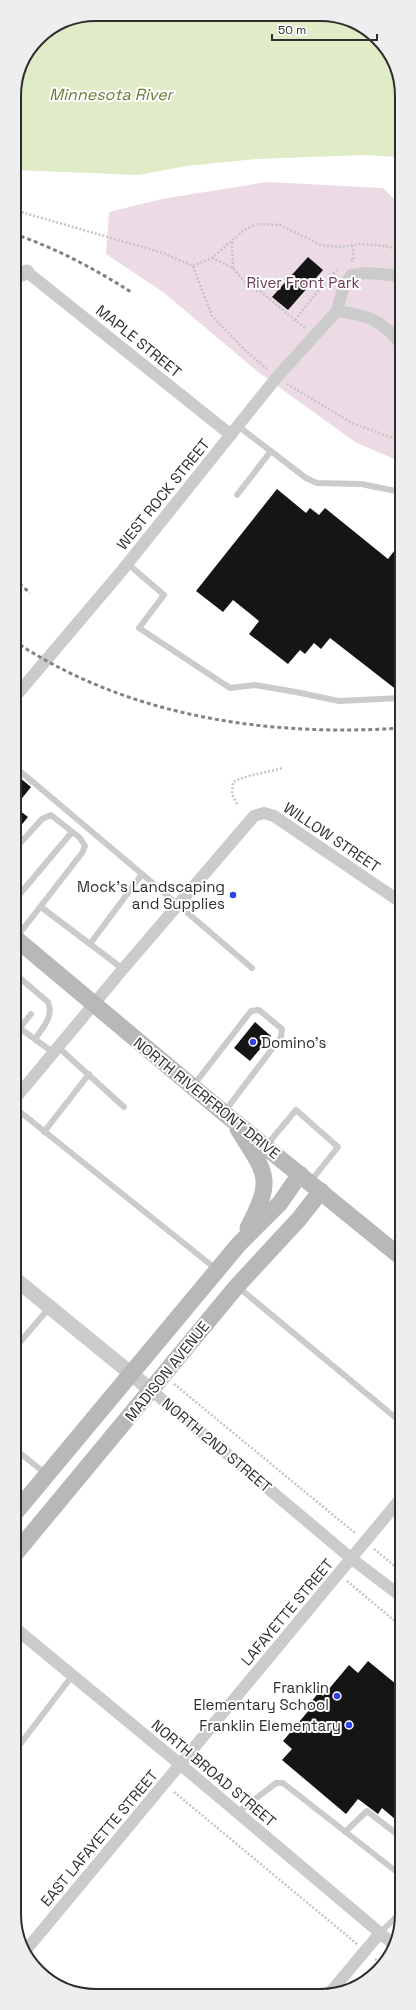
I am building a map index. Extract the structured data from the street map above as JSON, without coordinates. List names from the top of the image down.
{
  "streets": {
    "main road": ["NORTH RIVERFRONT DRIVE", "MADISON AVENUE"],
    "street": [
      "MAPLE STREET",
      "WEST ROCK STREET",
      "WILLOW STREET",
      "NORTH 2ND STREET",
      "LAFAYETTE STREET",
      "NORTH BROAD STREET",
      "EAST LAFAYETTE STREET"
    ]
  },
  "crossings": [
    ["MAPLE STREET", "WEST ROCK STREET"],
    ["NORTH RIVERFRONT DRIVE", "MADISON AVENUE"],
    ["MADISON AVENUE", "NORTH 2ND STREET"],
    ["NORTH 2ND STREET", "LAFAYETTE STREET"],
    ["LAFAYETTE STREET", "NORTH BROAD STREET"],
    ["LAFAYETTE STREET", "EAST LAFAYETTE STREET"],
    ["NORTH BROAD STREET", "EAST LAFAYETTE STREET"]
  ],
  "water": ["Minnesota River"],
  "parks": ["River Front Park"],
  "places": [
    "Mock's Landscaping and Supplies",
    "Domino's",
    "Franklin Elementary School",
    "Franklin Elementary"
  ],
  "scale_bar": "50 m"
}
